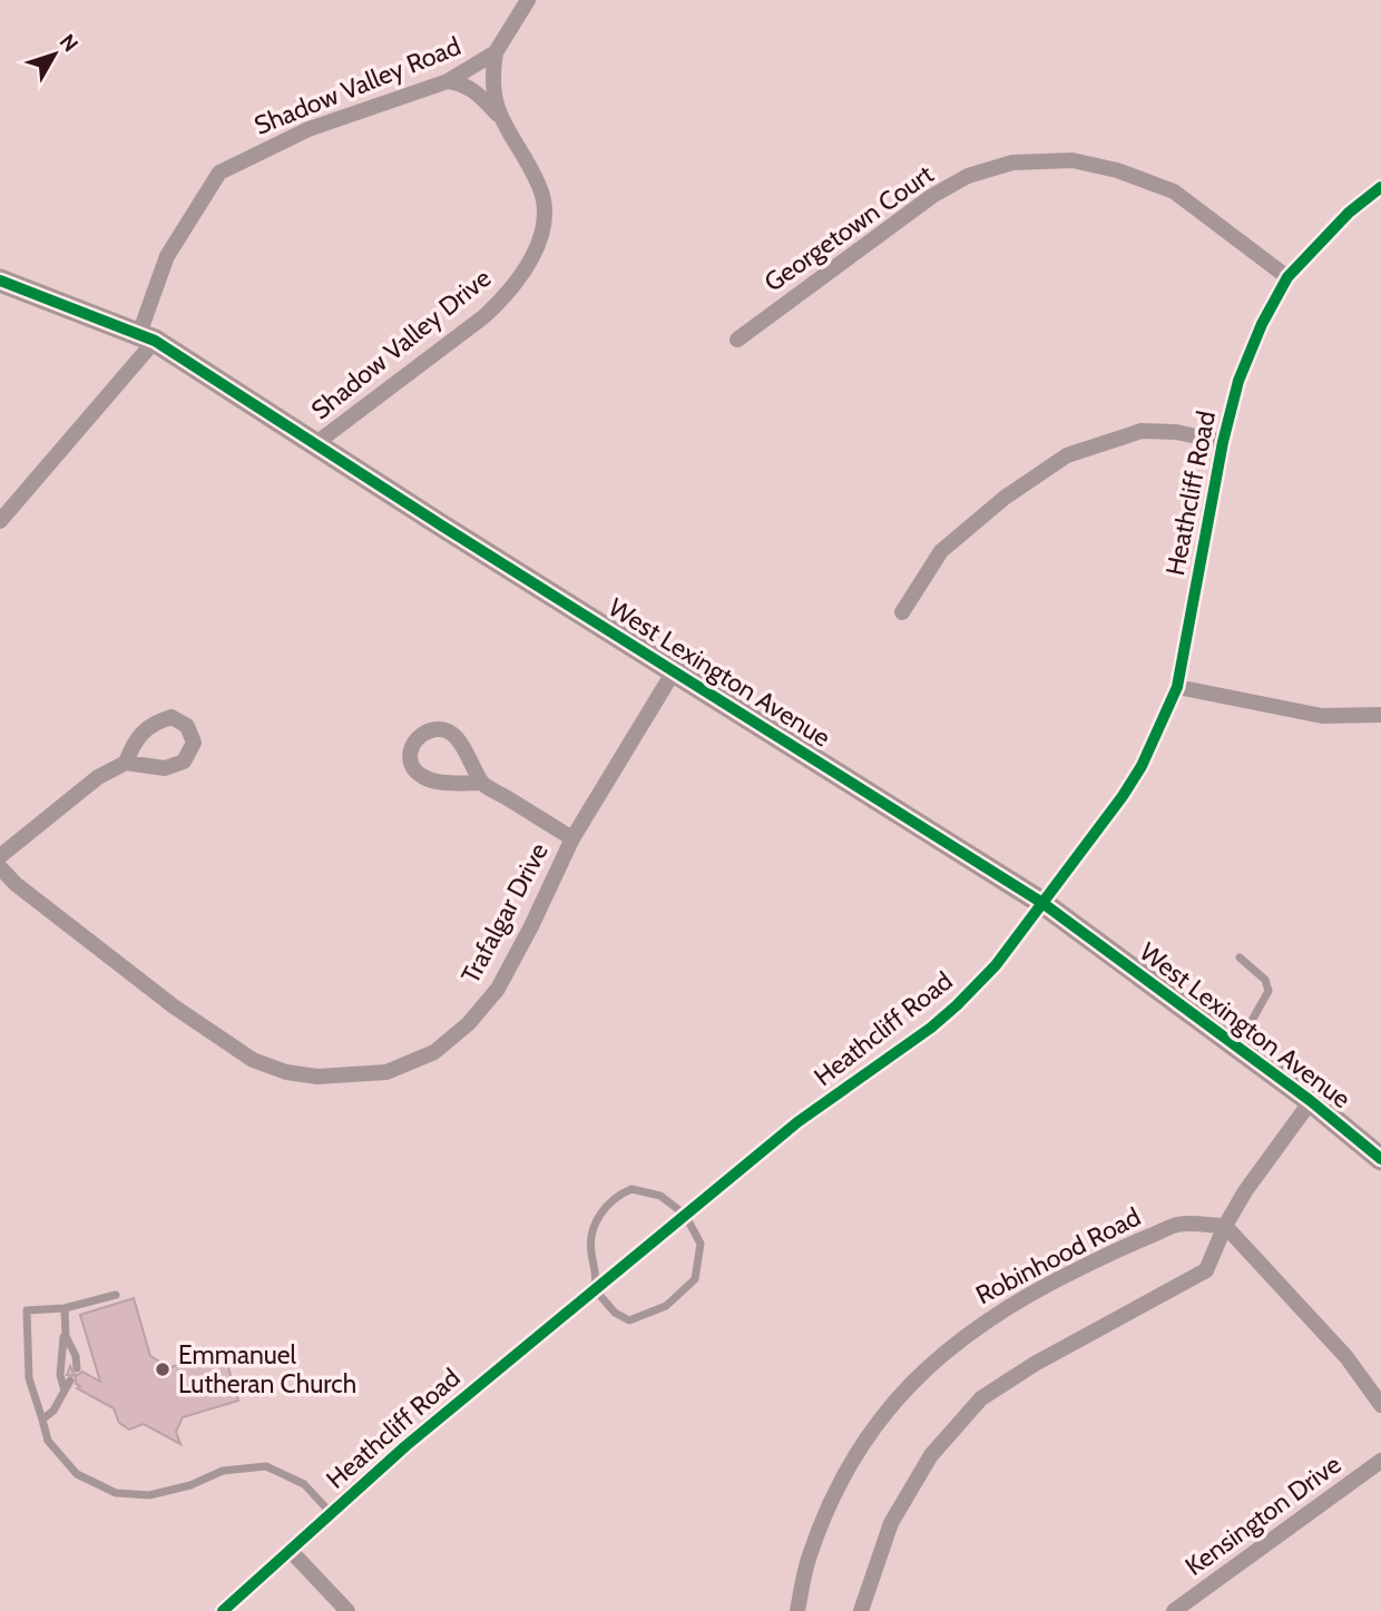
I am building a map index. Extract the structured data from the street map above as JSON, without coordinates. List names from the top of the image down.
{
  "streets": {
    "street": [
      "Shadow Valley Road",
      "Georgetown Court",
      "Shadow Valley Drive",
      "Heathcliff Road",
      "West Lexington Avenue",
      "Trafalgar Drive",
      "Robinhood Road",
      "Kensington Drive"
    ]
  },
  "crossings": [
    ["Shadow Valley Road", "Shadow Valley Drive"],
    ["Shadow Valley Road", "West Lexington Avenue"],
    ["Georgetown Court", "Heathcliff Road"],
    ["Shadow Valley Drive", "West Lexington Avenue"],
    ["Heathcliff Road", "West Lexington Avenue"],
    ["West Lexington Avenue", "Trafalgar Drive"]
  ],
  "places": ["Emmanuel Lutheran Church"],
  "north": "top right"
}
